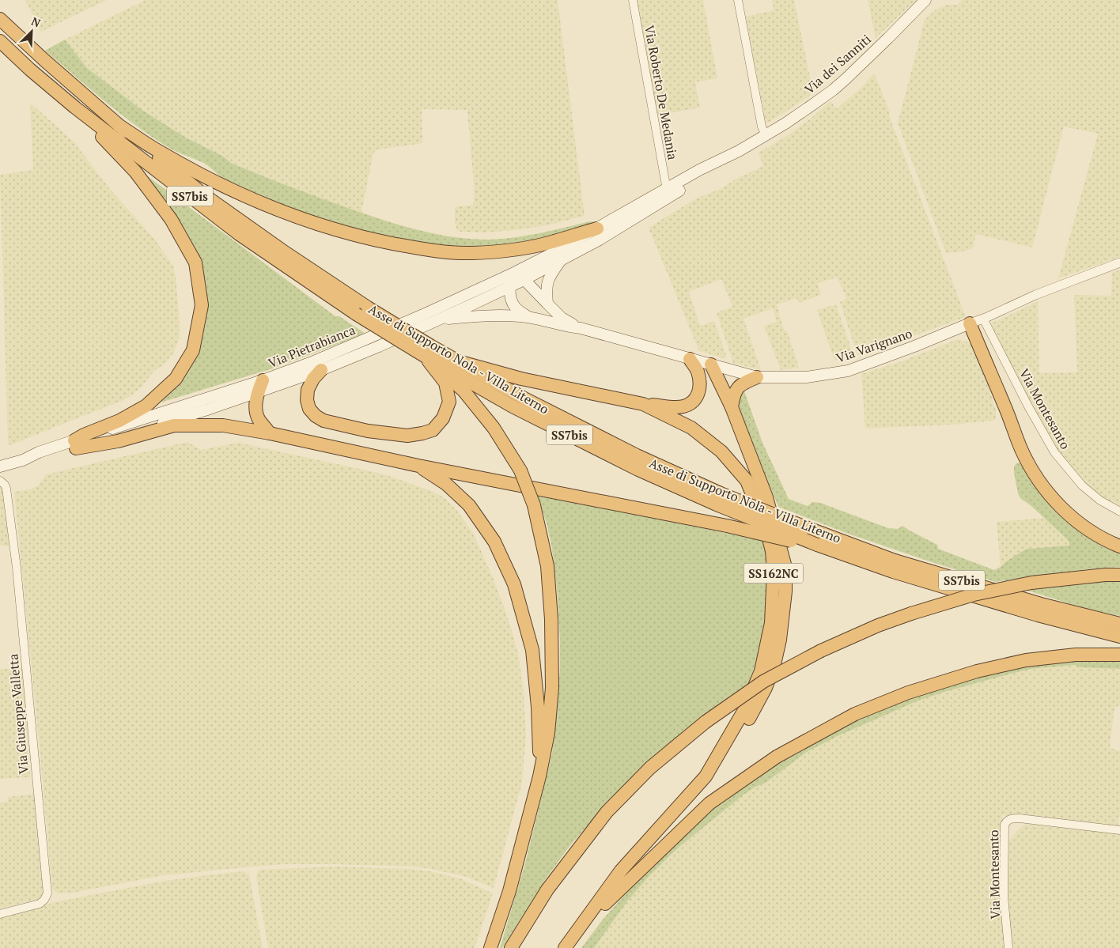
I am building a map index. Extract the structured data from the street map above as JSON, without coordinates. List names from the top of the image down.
{
  "streets": {
    "highway": ["SS7bis", "Asse di Supporto Nola - Villa Literno", "SS162NC"],
    "main road": ["Via dei Sanniti", "Via Varignano", "Via Pietrabianca"],
    "street": ["Via Roberto De Medania", "Via Montesanto", "Via Giuseppe Valletta"]
  },
  "crossings": [
    ["Via dei Sanniti", "Via Roberto De Medania"],
    ["Via dei Sanniti", "Via Pietrabianca"],
    ["Via Varignano", "Via Pietrabianca"],
    ["Via Varignano", "Via Montesanto"],
    ["Asse di Supporto Nola - Villa Literno", "SS162NC"]
  ],
  "north": "top right"
}
